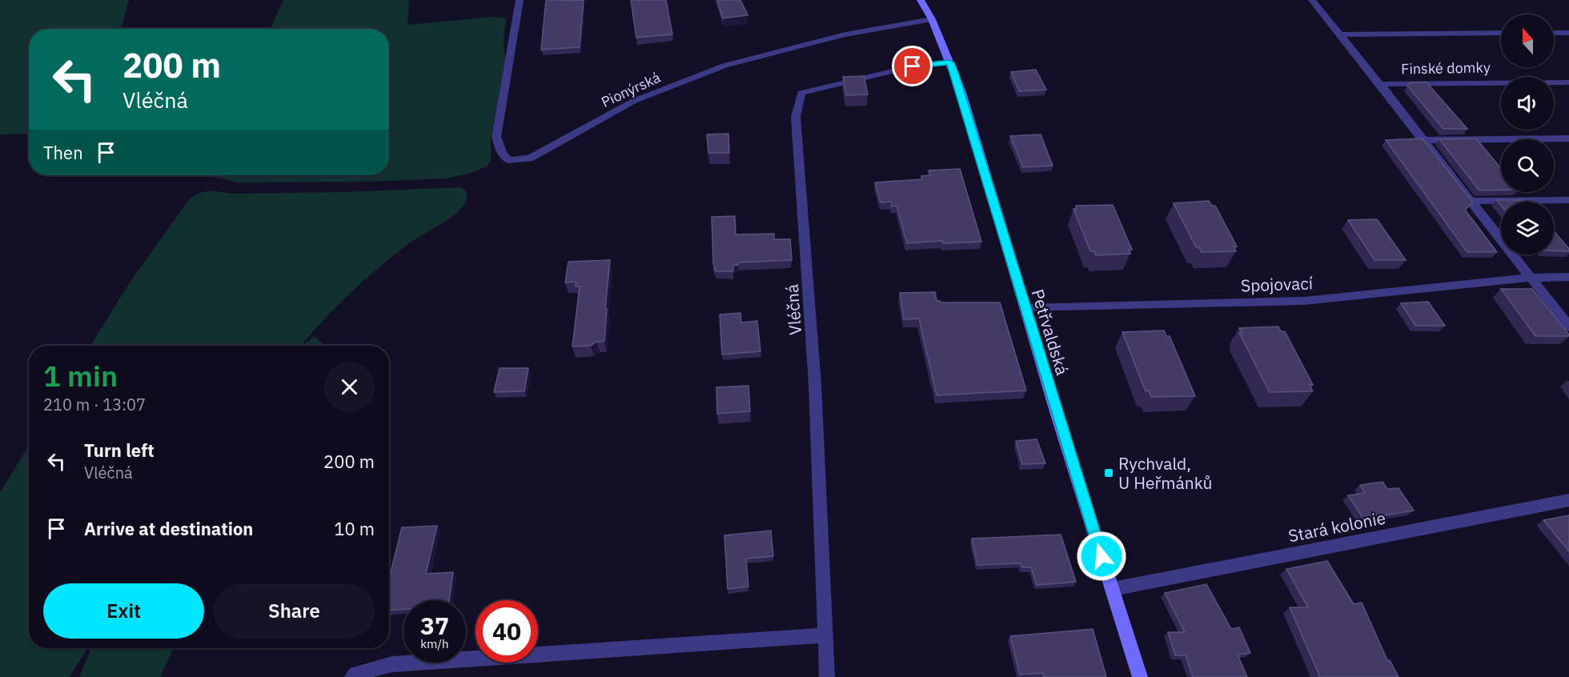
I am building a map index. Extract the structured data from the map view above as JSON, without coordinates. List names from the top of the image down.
{
  "streets": {
    "street": [
      "Finské domky",
      "Pionýrská",
      "Spojovací",
      "Vléčná",
      "Petřvaldská",
      "Stará kolonie"
    ]
  },
  "crossings": [
    ["Finské domky", "Spojovací"],
    ["Pionýrská", "Petřvaldská"],
    ["Spojovací", "Petřvaldská"],
    ["Vléčná", "Petřvaldská"],
    ["Petřvaldská", "Stará kolonie"]
  ],
  "places": {
    "transit": ["Rychvald, U Heřmánků"]
  },
  "north": "top",
  "page": {
    "turn": ["200 m", "Vléčná"],
    "then": "Then",
    "heading": ["1 min", "210 m · 13:07"],
    "list": [
      {
        "name": "Turn left",
        "note": "Vléčná",
        "value": "200 m"
      },
      {
        "name": "Arrive at destination",
        "value": "10 m"
      }
    ],
    "buttons": ["Exit", "Share"],
    "speed": "37 km/h",
    "limit": "40"
  }
}
